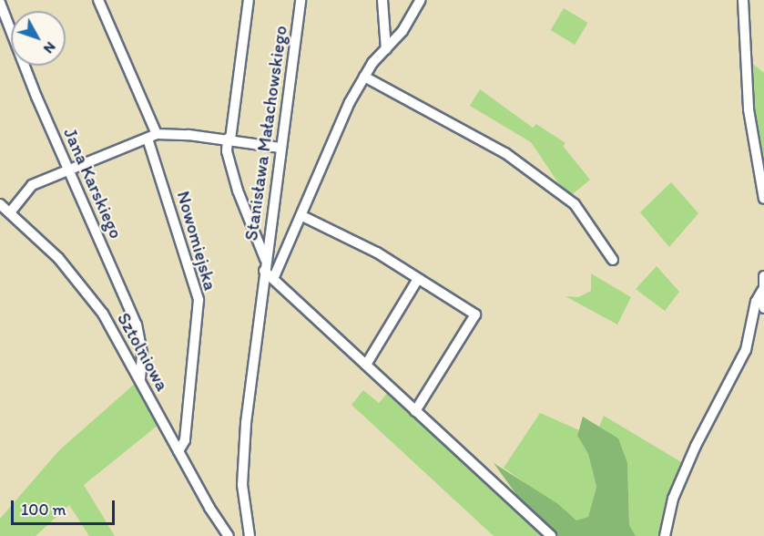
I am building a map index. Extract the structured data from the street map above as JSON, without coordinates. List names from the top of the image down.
{
  "streets": {
    "street": [
      "Stanisława Małachowskiego",
      "Jana Karskiego",
      "Nowomiejska",
      "Sztolniowa"
    ]
  },
  "crossings": [
    ["Jana Karskiego", "Sztolniowa"],
    ["Nowomiejska", "Sztolniowa"]
  ],
  "scale_bar": "100 m",
  "north": "bottom right"
}
